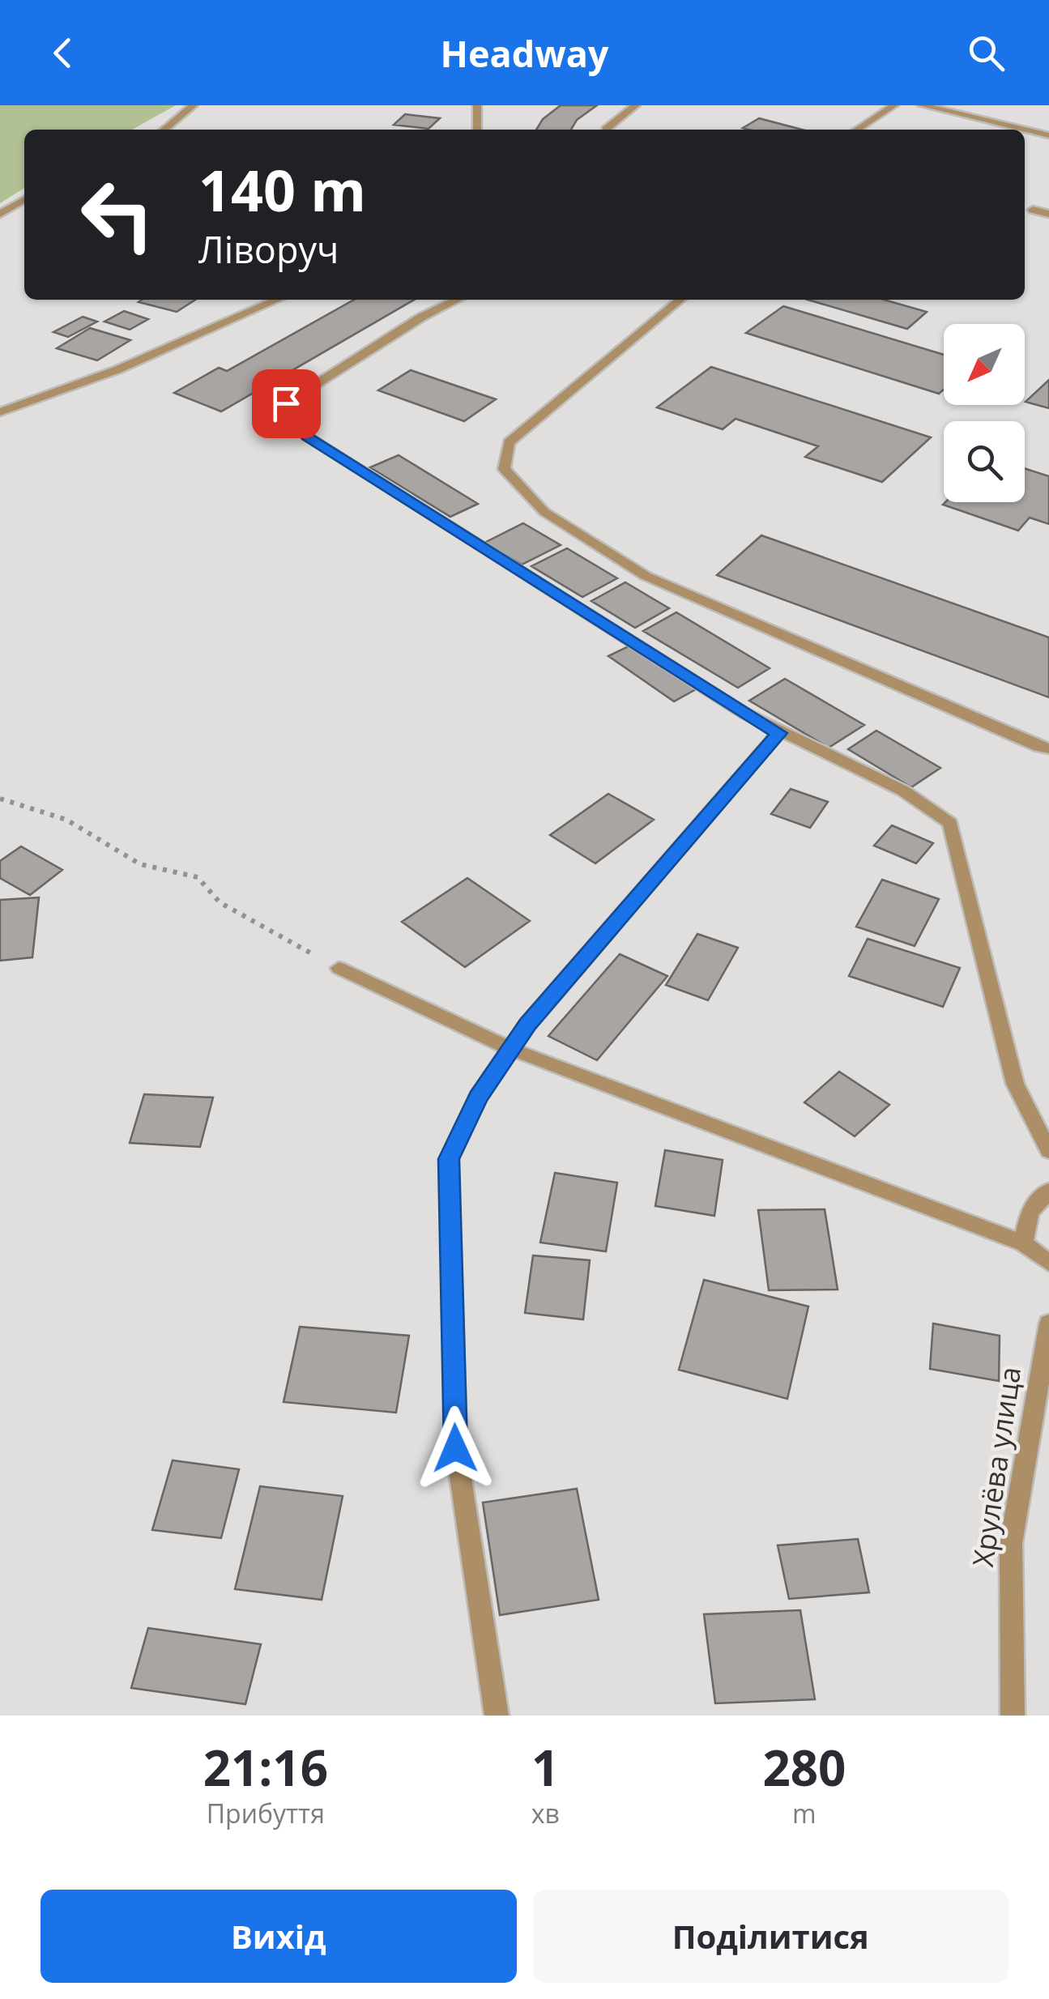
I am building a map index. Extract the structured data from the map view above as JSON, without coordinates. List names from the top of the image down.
{
  "streets": {
    "street": ["Хрулёва улица"]
  },
  "north": "bottom left",
  "page": {
    "header": "Headway",
    "turn": ["140 m", "Ліворуч"],
    "eta": [
      "21:16",
      "Прибуття",
      "1",
      "хв",
      "280",
      "m"
    ],
    "buttons": ["Вихід", "Поділитися"]
  }
}
